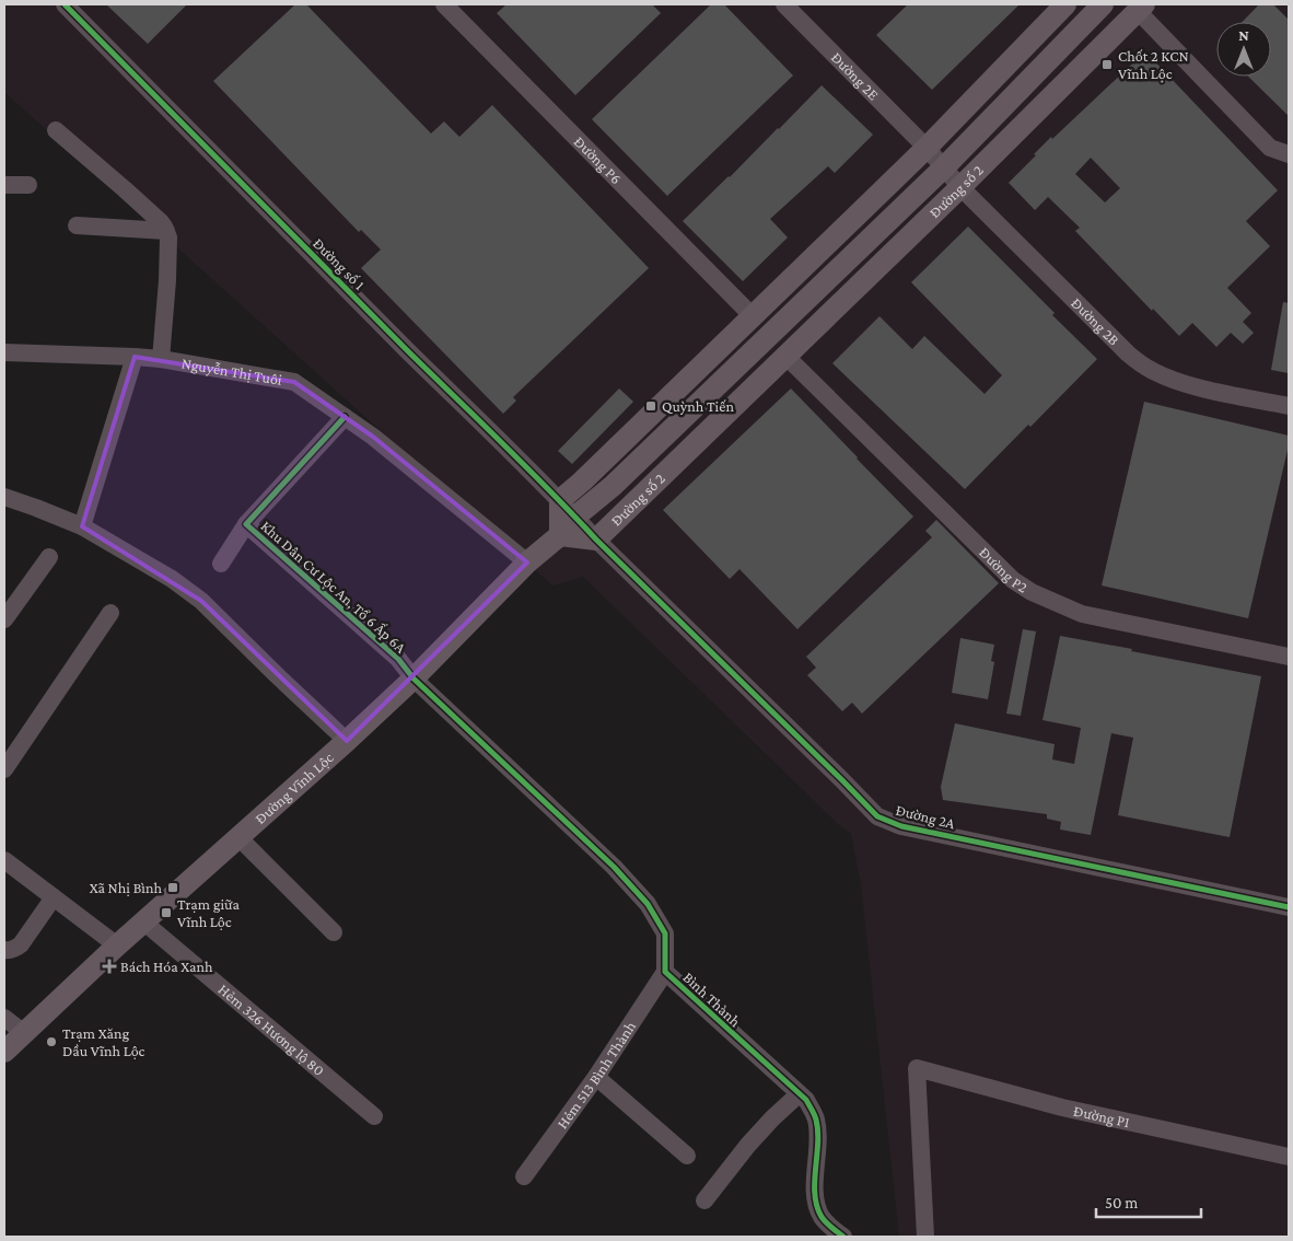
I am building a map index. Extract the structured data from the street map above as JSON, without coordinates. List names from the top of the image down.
{
  "streets": {
    "main road": ["Đường số 2", "Đường Vĩnh Lộc"],
    "street": [
      "Đường 2E",
      "Đường P6",
      "Đường số 1",
      "Đường 2B",
      "Nguyễn Thị Tuôi",
      "Đường P2",
      "Khu Dân Cư Lộc An, Tổ 6 Ấp 6A",
      "Đường 2A",
      "Bình Thành",
      "Hẻm 326 Hương lộ 80",
      "Hẻm 513 Bình Thành",
      "Đường P1"
    ]
  },
  "crossings": [
    ["Đường 2E", "Đường số 2"],
    ["Đường 2E", "Đường 2B"],
    ["Đường số 2", "Đường số 1"],
    ["Đường số 2", "Đường 2B"],
    ["Đường số 2", "Đường P2"],
    ["Đường số 2", "Đường Vĩnh Lộc"],
    ["Đường số 2", "Đường 2A"],
    ["Đường số 1", "Đường Vĩnh Lộc"],
    ["Đường số 1", "Đường 2A"],
    ["Nguyễn Thị Tuôi", "Khu Dân Cư Lộc An, Tổ 6 Ấp 6A"],
    ["Nguyễn Thị Tuôi", "Đường Vĩnh Lộc"],
    ["Khu Dân Cư Lộc An, Tổ 6 Ấp 6A", "Đường Vĩnh Lộc"],
    ["Khu Dân Cư Lộc An, Tổ 6 Ấp 6A", "Bình Thành"],
    ["Đường Vĩnh Lộc", "Bình Thành"],
    ["Đường Vĩnh Lộc", "Hẻm 326 Hương lộ 80"],
    ["Bình Thành", "Hẻm 513 Bình Thành"]
  ],
  "places": {
    "transit": [
      "Chốt 2 KCN Vĩnh Lộc",
      "Quỳnh Tiến",
      "Xã Nhị Bình",
      "Trạm giữa Vĩnh Lộc"
    ],
    "health": ["Bách Hóa Xanh"],
    "other": ["Trạm Xăng Dầu Vĩnh Lộc"]
  },
  "scale_bar": "50 m",
  "north": "top"
}
